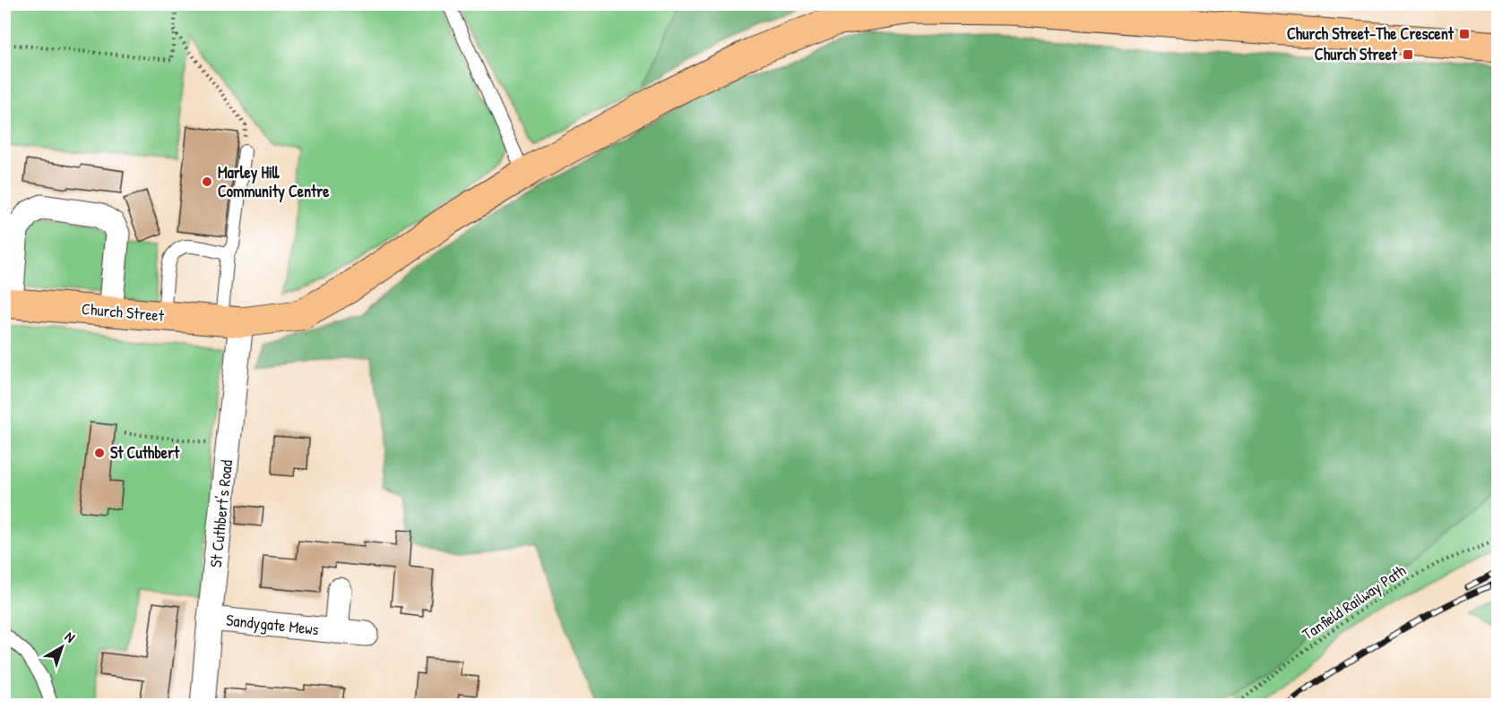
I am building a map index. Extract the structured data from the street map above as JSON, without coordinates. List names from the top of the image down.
{
  "streets": {
    "highway": ["Church Street"],
    "street": ["St Cuthbert's Road", "Sandygate Mews"],
    "path": ["Tanfield Railway Path"]
  },
  "crossings": [
    ["Church Street", "St Cuthbert's Road"],
    ["St Cuthbert's Road", "Sandygate Mews"]
  ],
  "places": {
    "transit": ["Church Street-The Crescent", "Church Street"],
    "other": ["Marley Hill Community Centre", "St Cuthbert"]
  },
  "north": "top right"
}
